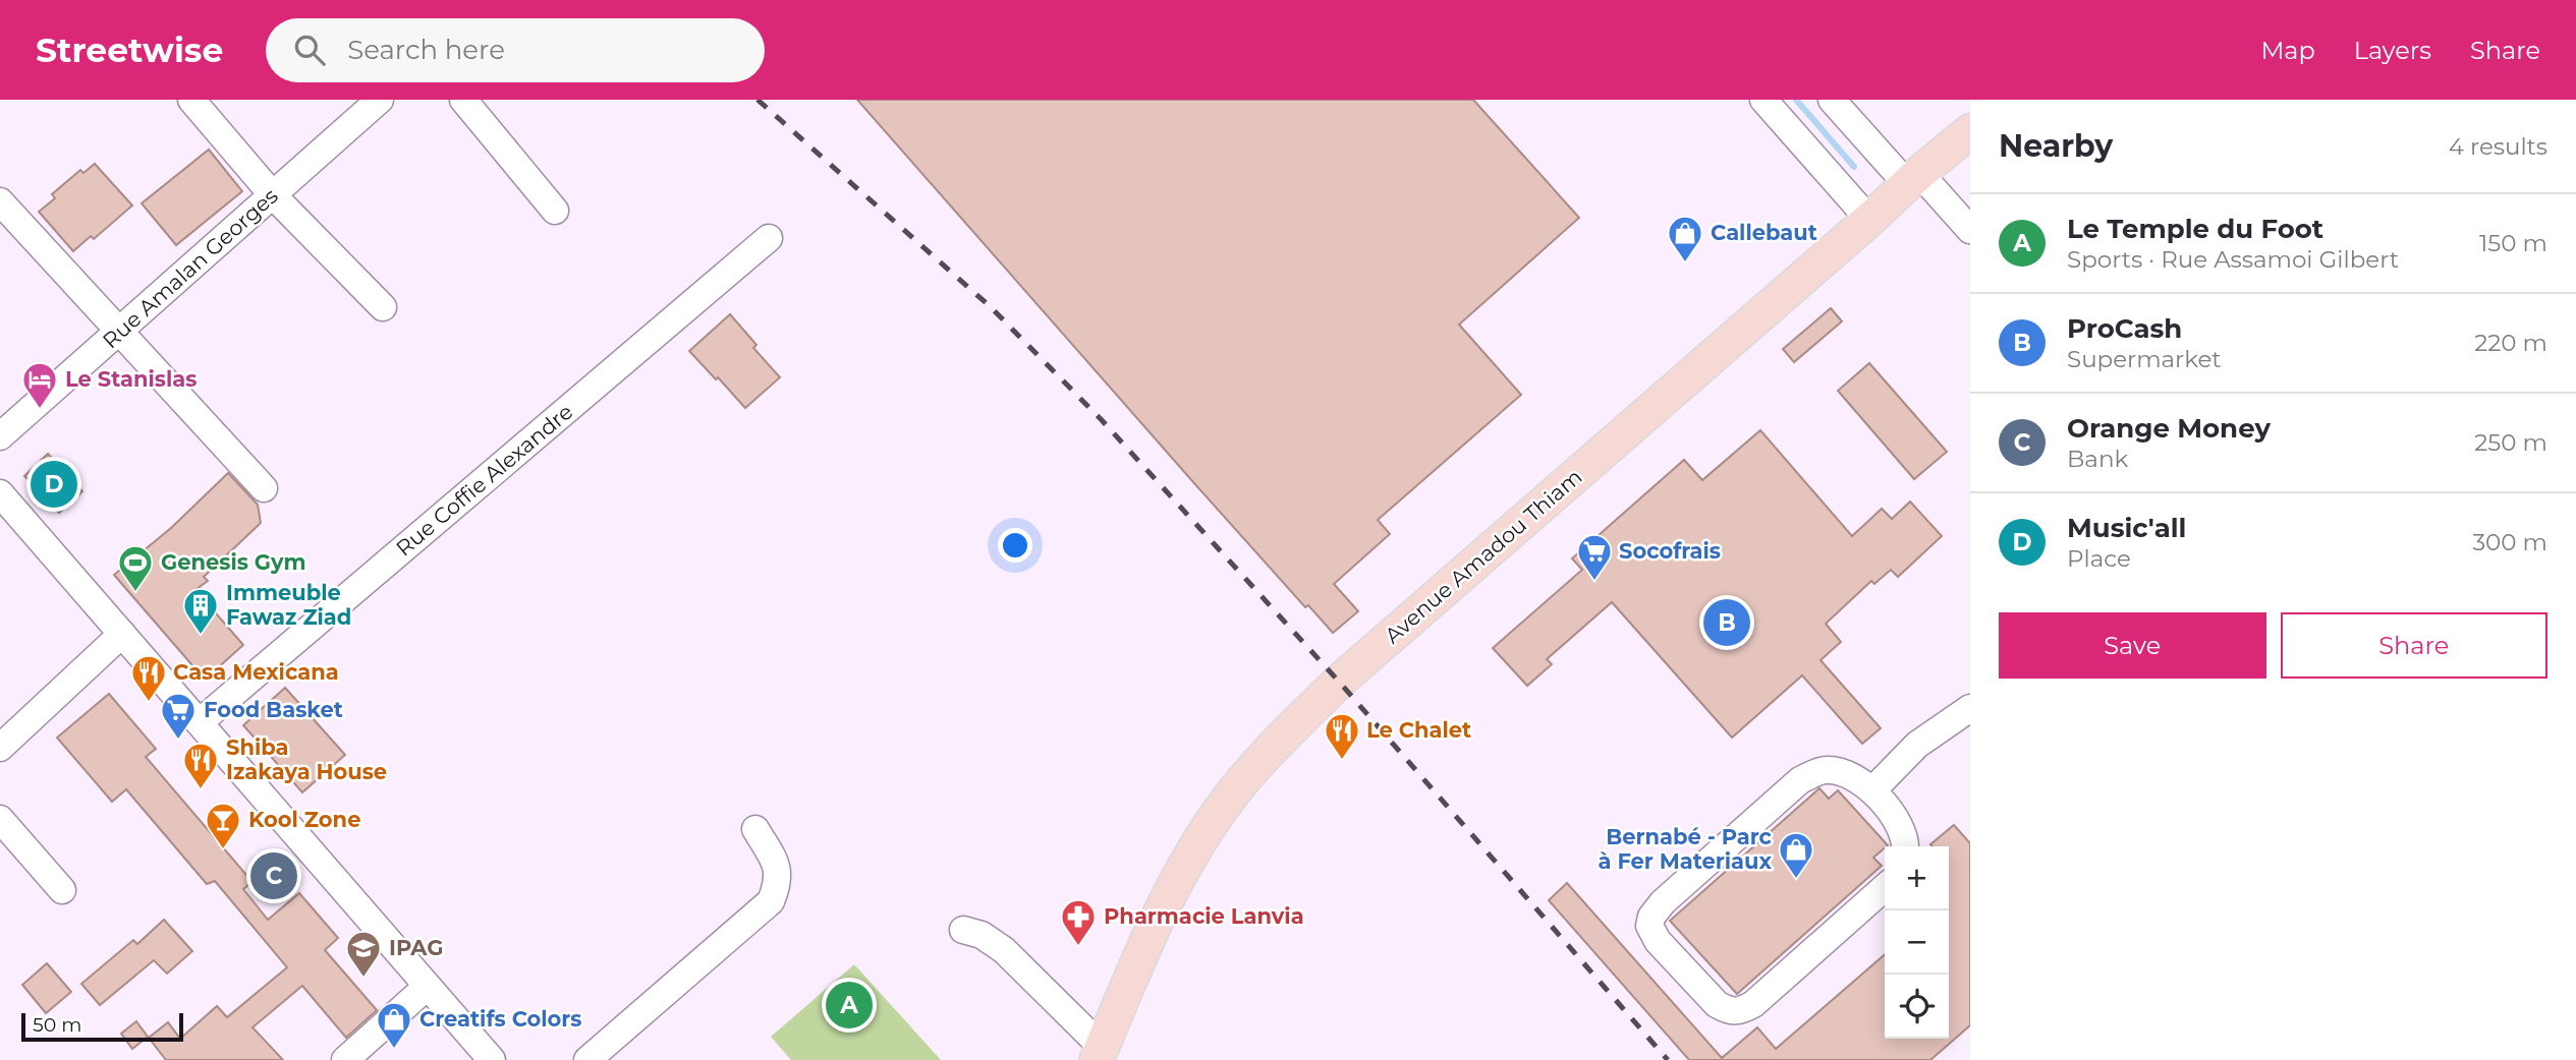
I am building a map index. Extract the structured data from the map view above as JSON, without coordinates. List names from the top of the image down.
{
  "streets": {
    "main road": ["Avenue Amadou Thiam"],
    "street": ["Rue Amalan Georges", "Rue Coffie Alexandre"]
  },
  "places": {
    "shop": ["Callebaut", "Bernabé - Parc à Fer Materiaux", "Creatifs Colors"],
    "hotel": ["Le Stanislas"],
    "supermarket": ["Socofrais", "Food Basket"],
    "sports": ["Genesis Gym"],
    "building": ["Immeuble Fawaz Ziad"],
    "restaurant": ["Casa Mexicana", "Le Chalet", "Shiba Izakaya House"],
    "bar": ["Kool Zone"],
    "pharmacy": ["Pharmacie Lanvia"],
    "school or university": ["IPAG"]
  },
  "scale_bar": "50 m",
  "page": {
    "header": "Streetwise",
    "search": "Search here",
    "nav": ["Map", "Layers", "Share"],
    "heading": ["Nearby", "4 results"],
    "list": [
      {
        "mark": "A",
        "name": "Le Temple du Foot",
        "note": "Sports · Rue Assamoi Gilbert",
        "value": "150 m"
      },
      {
        "mark": "B",
        "name": "ProCash",
        "note": "Supermarket",
        "value": "220 m"
      },
      {
        "mark": "C",
        "name": "Orange Money",
        "note": "Bank",
        "value": "250 m"
      },
      {
        "mark": "D",
        "name": "Music'all",
        "note": "Place",
        "value": "300 m"
      }
    ],
    "pins": [
      "D",
      "B",
      "C",
      "A"
    ],
    "buttons": ["Save", "Share"],
    "map_buttons": ["+", "−"],
    "scale": "50 m"
  }
}
